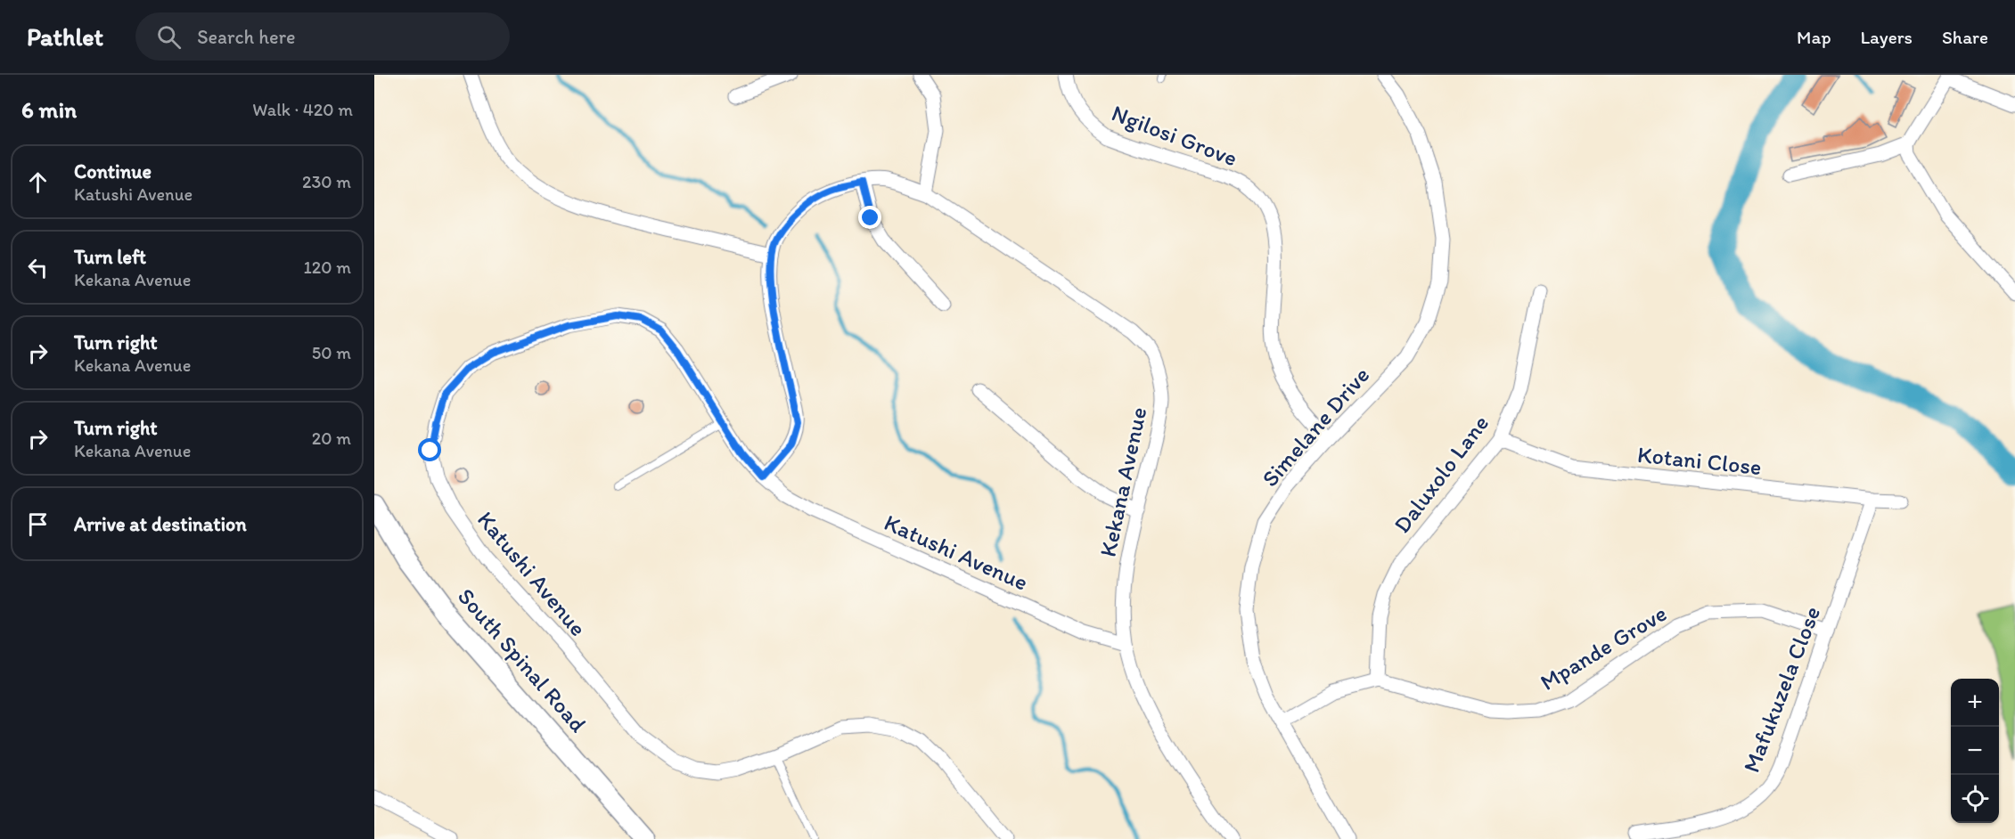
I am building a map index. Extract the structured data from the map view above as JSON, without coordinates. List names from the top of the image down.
{
  "streets": {
    "street": [
      "Ngilosi Grove",
      "Simelane Drive",
      "Kotani Close",
      "Daluxolo Lane",
      "Kekana Avenue",
      "Katushi Avenue",
      "Mpande Grove",
      "South Spinal Road",
      "Mafukuzela Close"
    ]
  },
  "crossings": [
    ["Ngilosi Grove", "Simelane Drive"],
    ["Simelane Drive", "Mpande Grove"],
    ["Kotani Close", "Daluxolo Lane"],
    ["Kotani Close", "Mafukuzela Close"],
    ["Daluxolo Lane", "Mpande Grove"],
    ["Kekana Avenue", "Katushi Avenue"],
    ["Mpande Grove", "Mafukuzela Close"]
  ],
  "page": {
    "header": "Pathlet",
    "search": "Search here",
    "nav": ["Map", "Layers", "Share"],
    "heading": ["6 min", "Walk · 420 m"],
    "list": [
      ["Continue", "Katushi Avenue", "230 m"],
      ["Turn left", "Kekana Avenue", "120 m"],
      ["Turn right", "Kekana Avenue", "50 m"],
      ["Turn right", "Kekana Avenue", "20 m"],
      "Arrive at destination"
    ],
    "map_buttons": ["+", "−"]
  }
}
